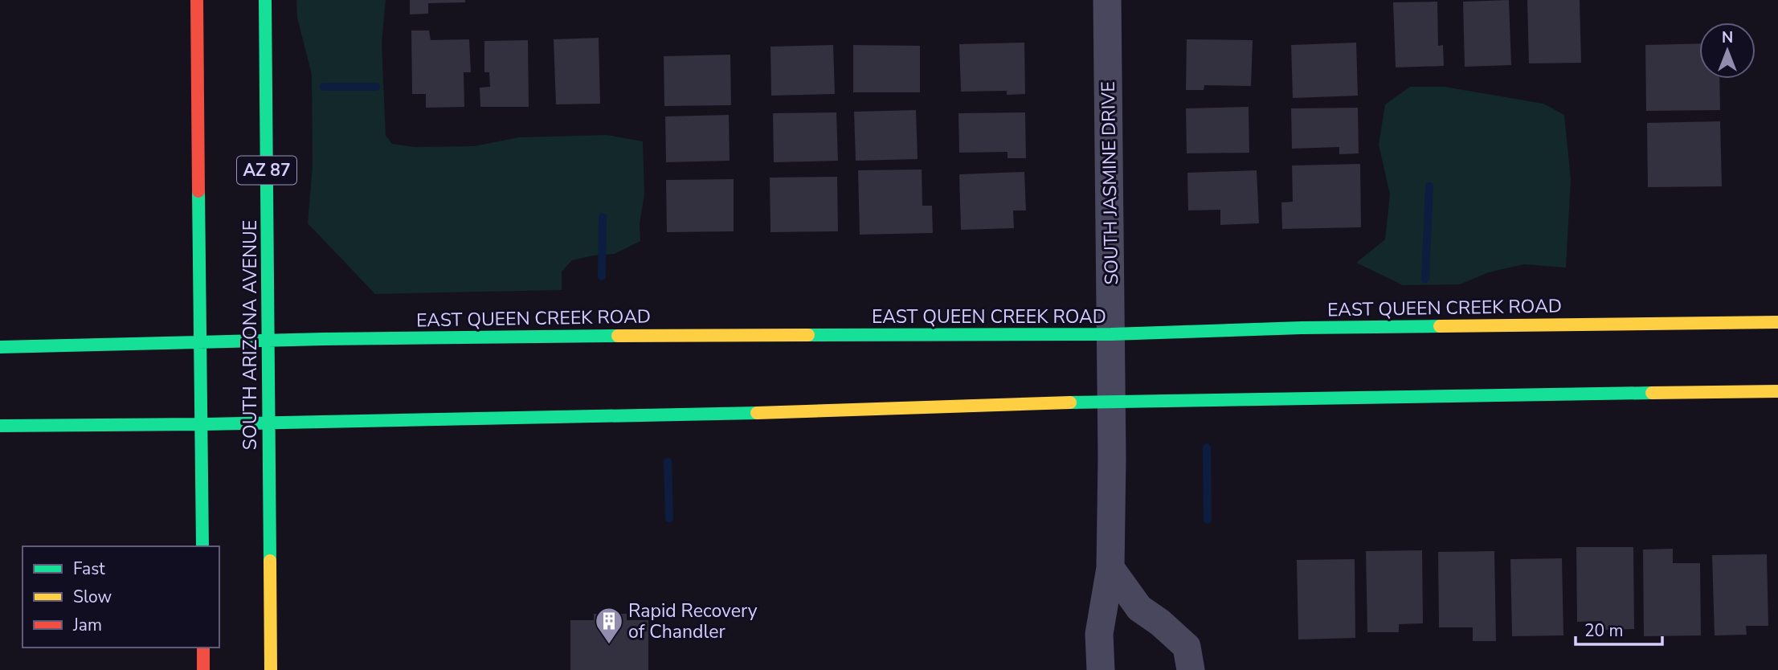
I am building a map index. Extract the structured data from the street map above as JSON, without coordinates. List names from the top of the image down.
{
  "streets": {
    "main road": ["AZ 87", "EAST QUEEN CREEK ROAD", "SOUTH ARIZONA AVENUE"],
    "street": ["SOUTH JASMINE DRIVE"]
  },
  "crossings": [
    ["SOUTH JASMINE DRIVE", "EAST QUEEN CREEK ROAD"],
    ["EAST QUEEN CREEK ROAD", "SOUTH ARIZONA AVENUE"]
  ],
  "places": {
    "building": ["Rapid Recovery of Chandler"]
  },
  "legend": ["Fast", "Slow", "Jam"],
  "scale_bar": "20 m",
  "north": "top"
}
